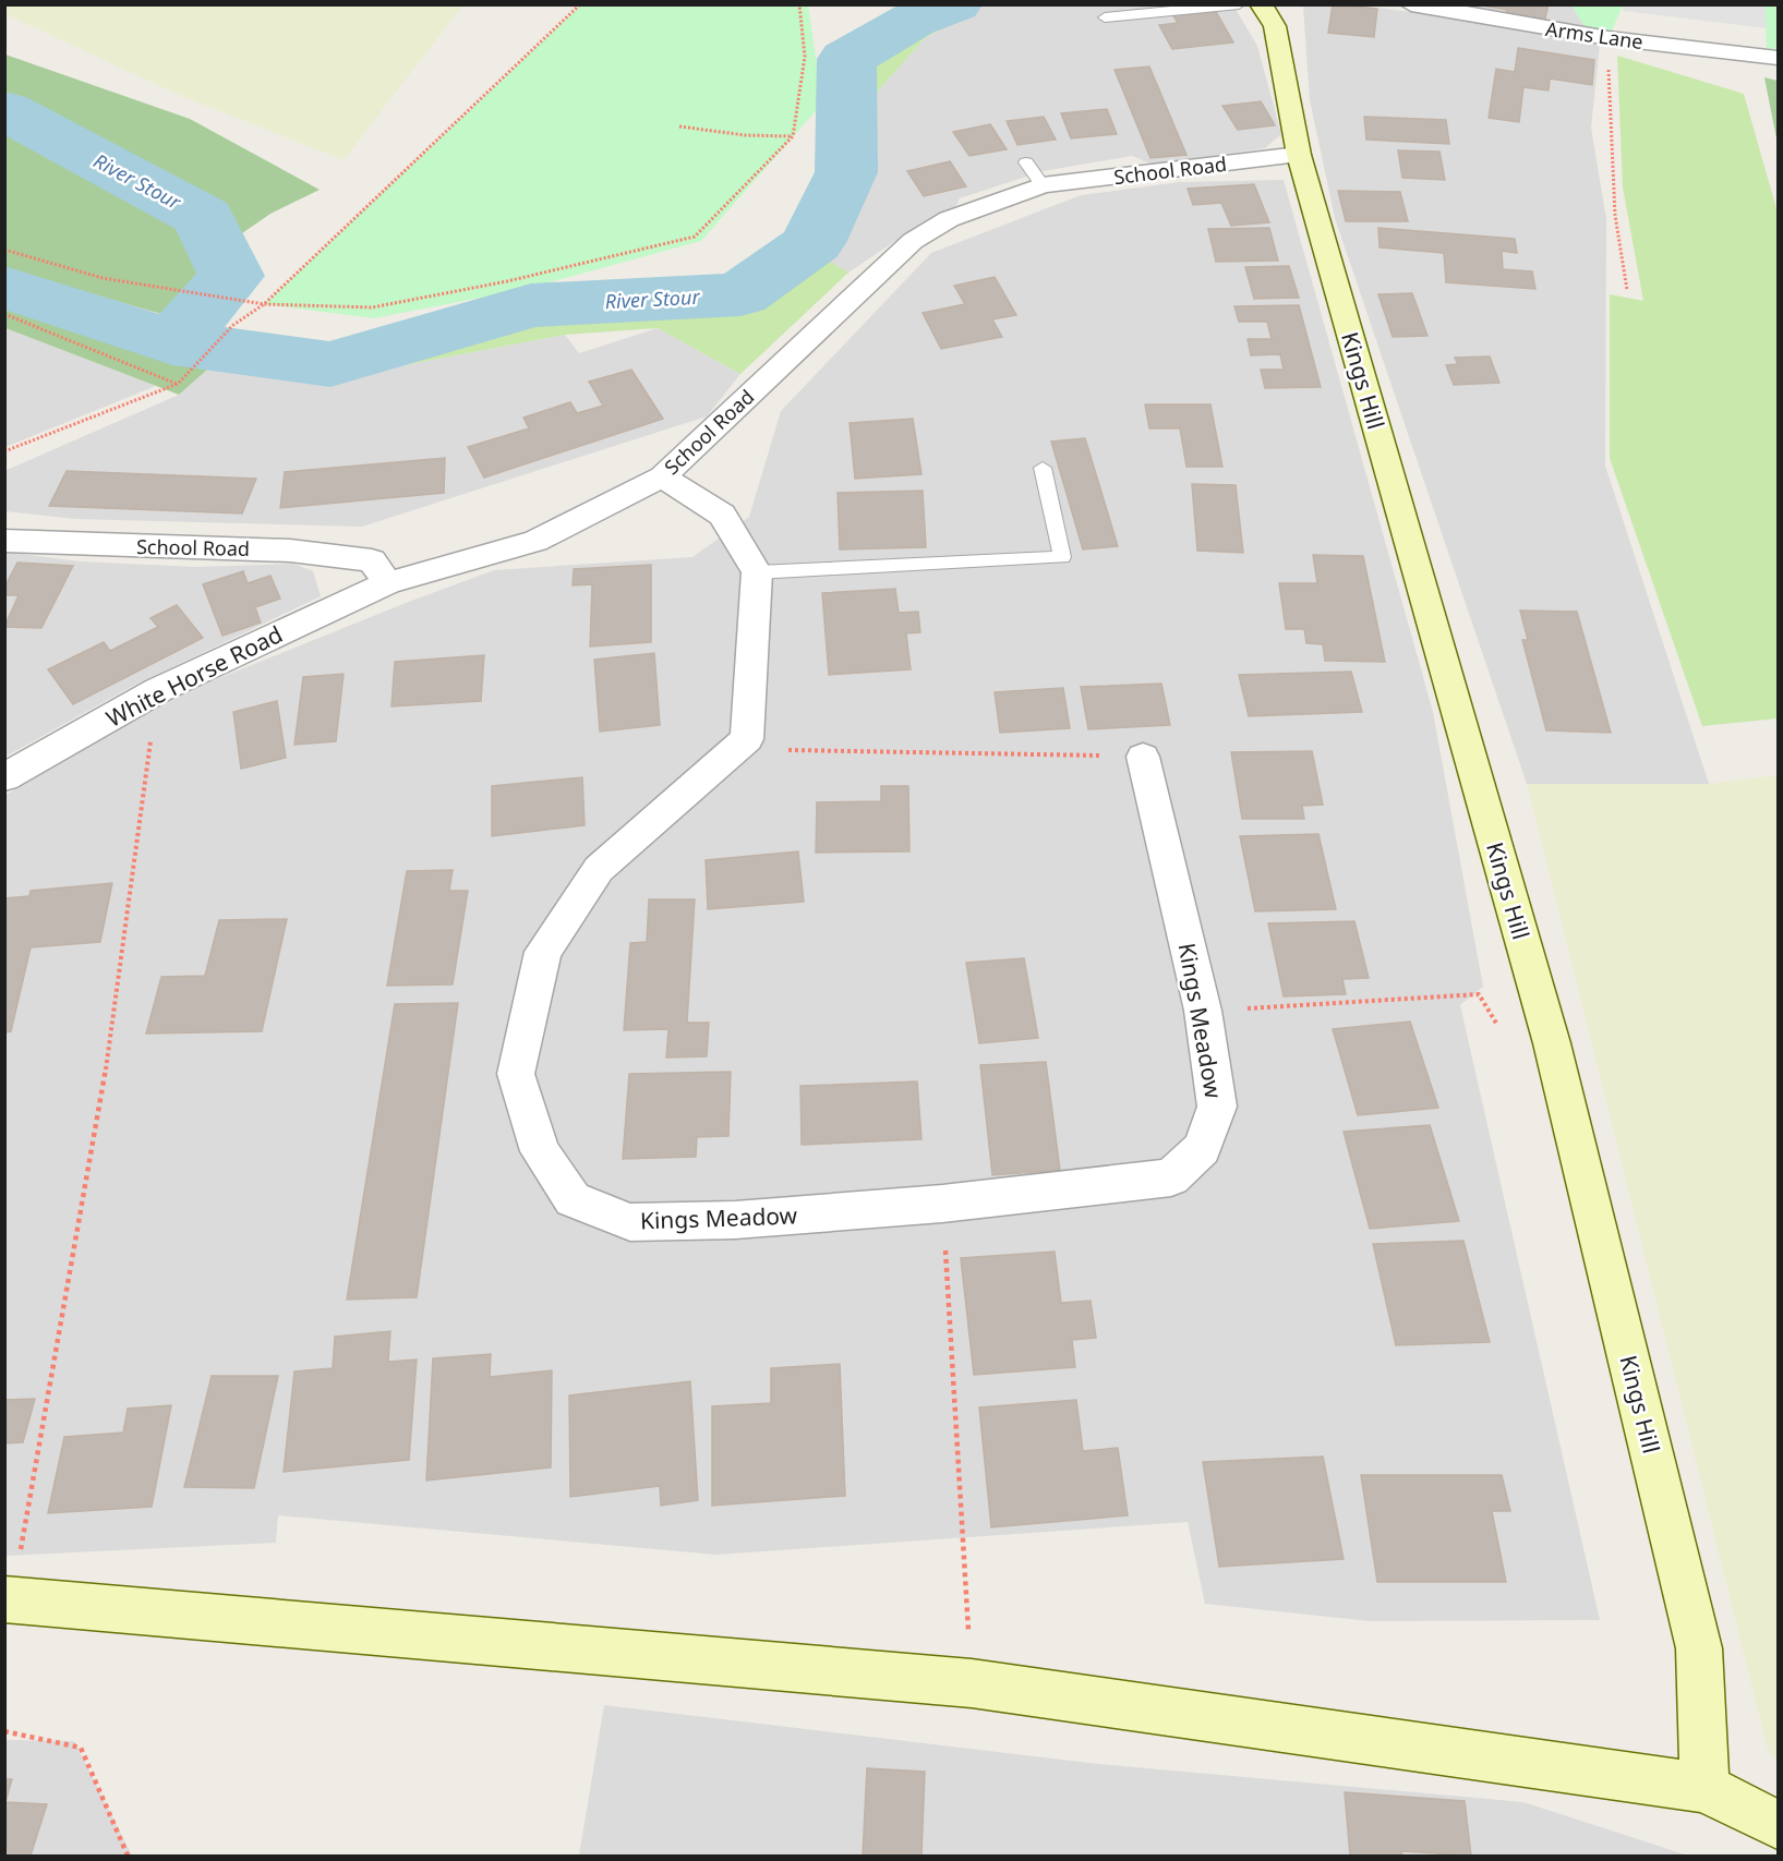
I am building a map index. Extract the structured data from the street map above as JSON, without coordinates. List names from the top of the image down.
{
  "streets": {
    "street": [
      "Arms Lane",
      "School Road",
      "Kings Hill",
      "White Horse Road",
      "Kings Meadow"
    ]
  },
  "crossings": [
    ["School Road", "Kings Hill"],
    ["School Road", "White Horse Road"]
  ],
  "water": ["River Stour"]
}
